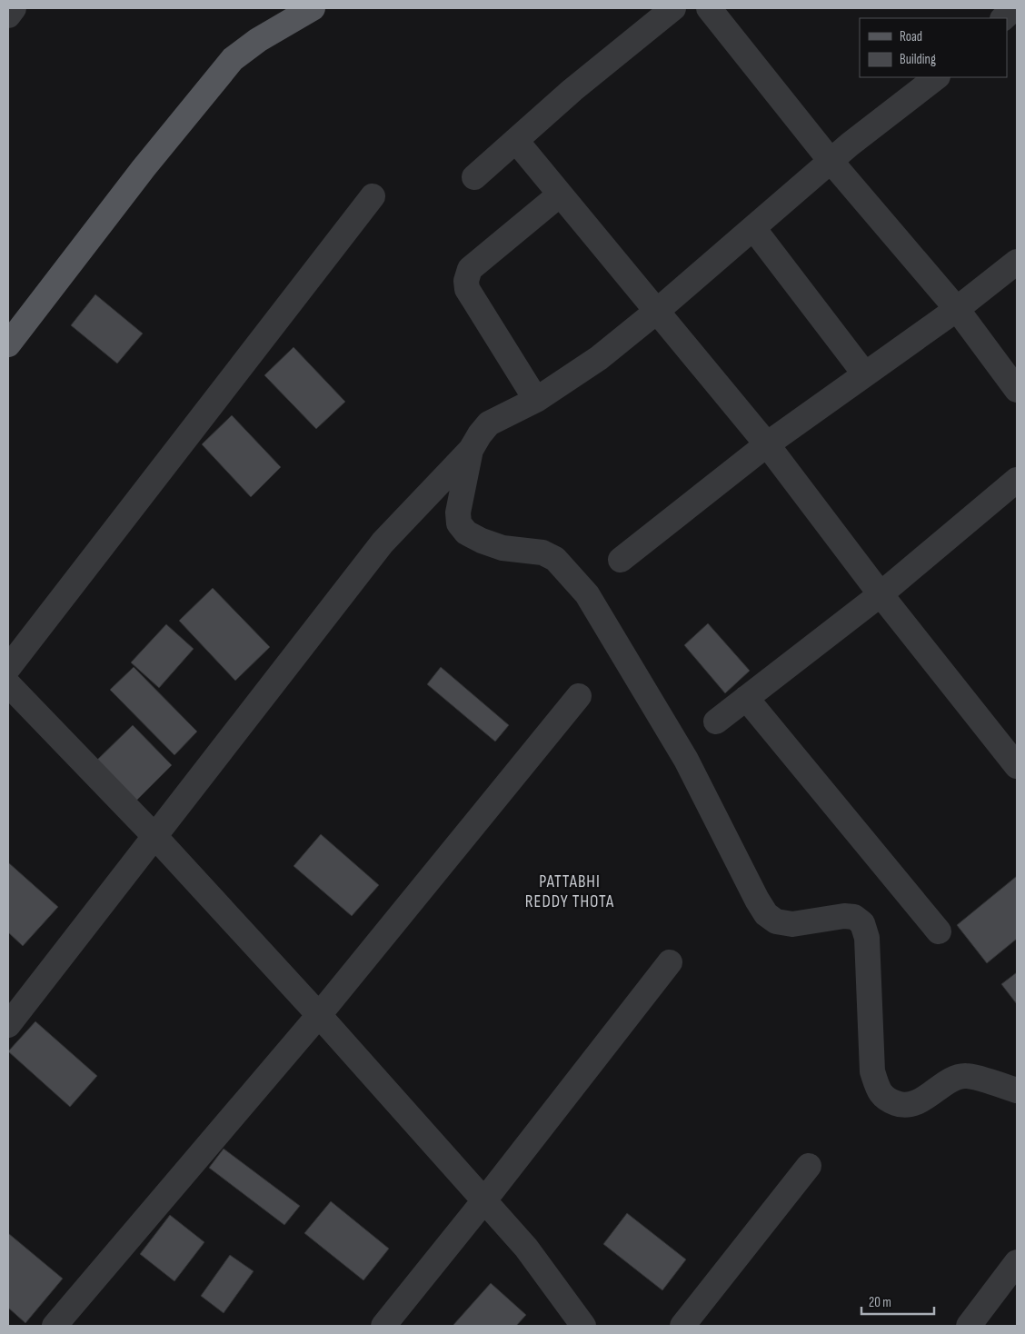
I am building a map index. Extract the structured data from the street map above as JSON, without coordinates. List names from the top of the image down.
{
  "districts": ["PATTABHI REDDY THOTA"],
  "legend": ["Road", "Building"],
  "scale_bar": "20 m"
}
